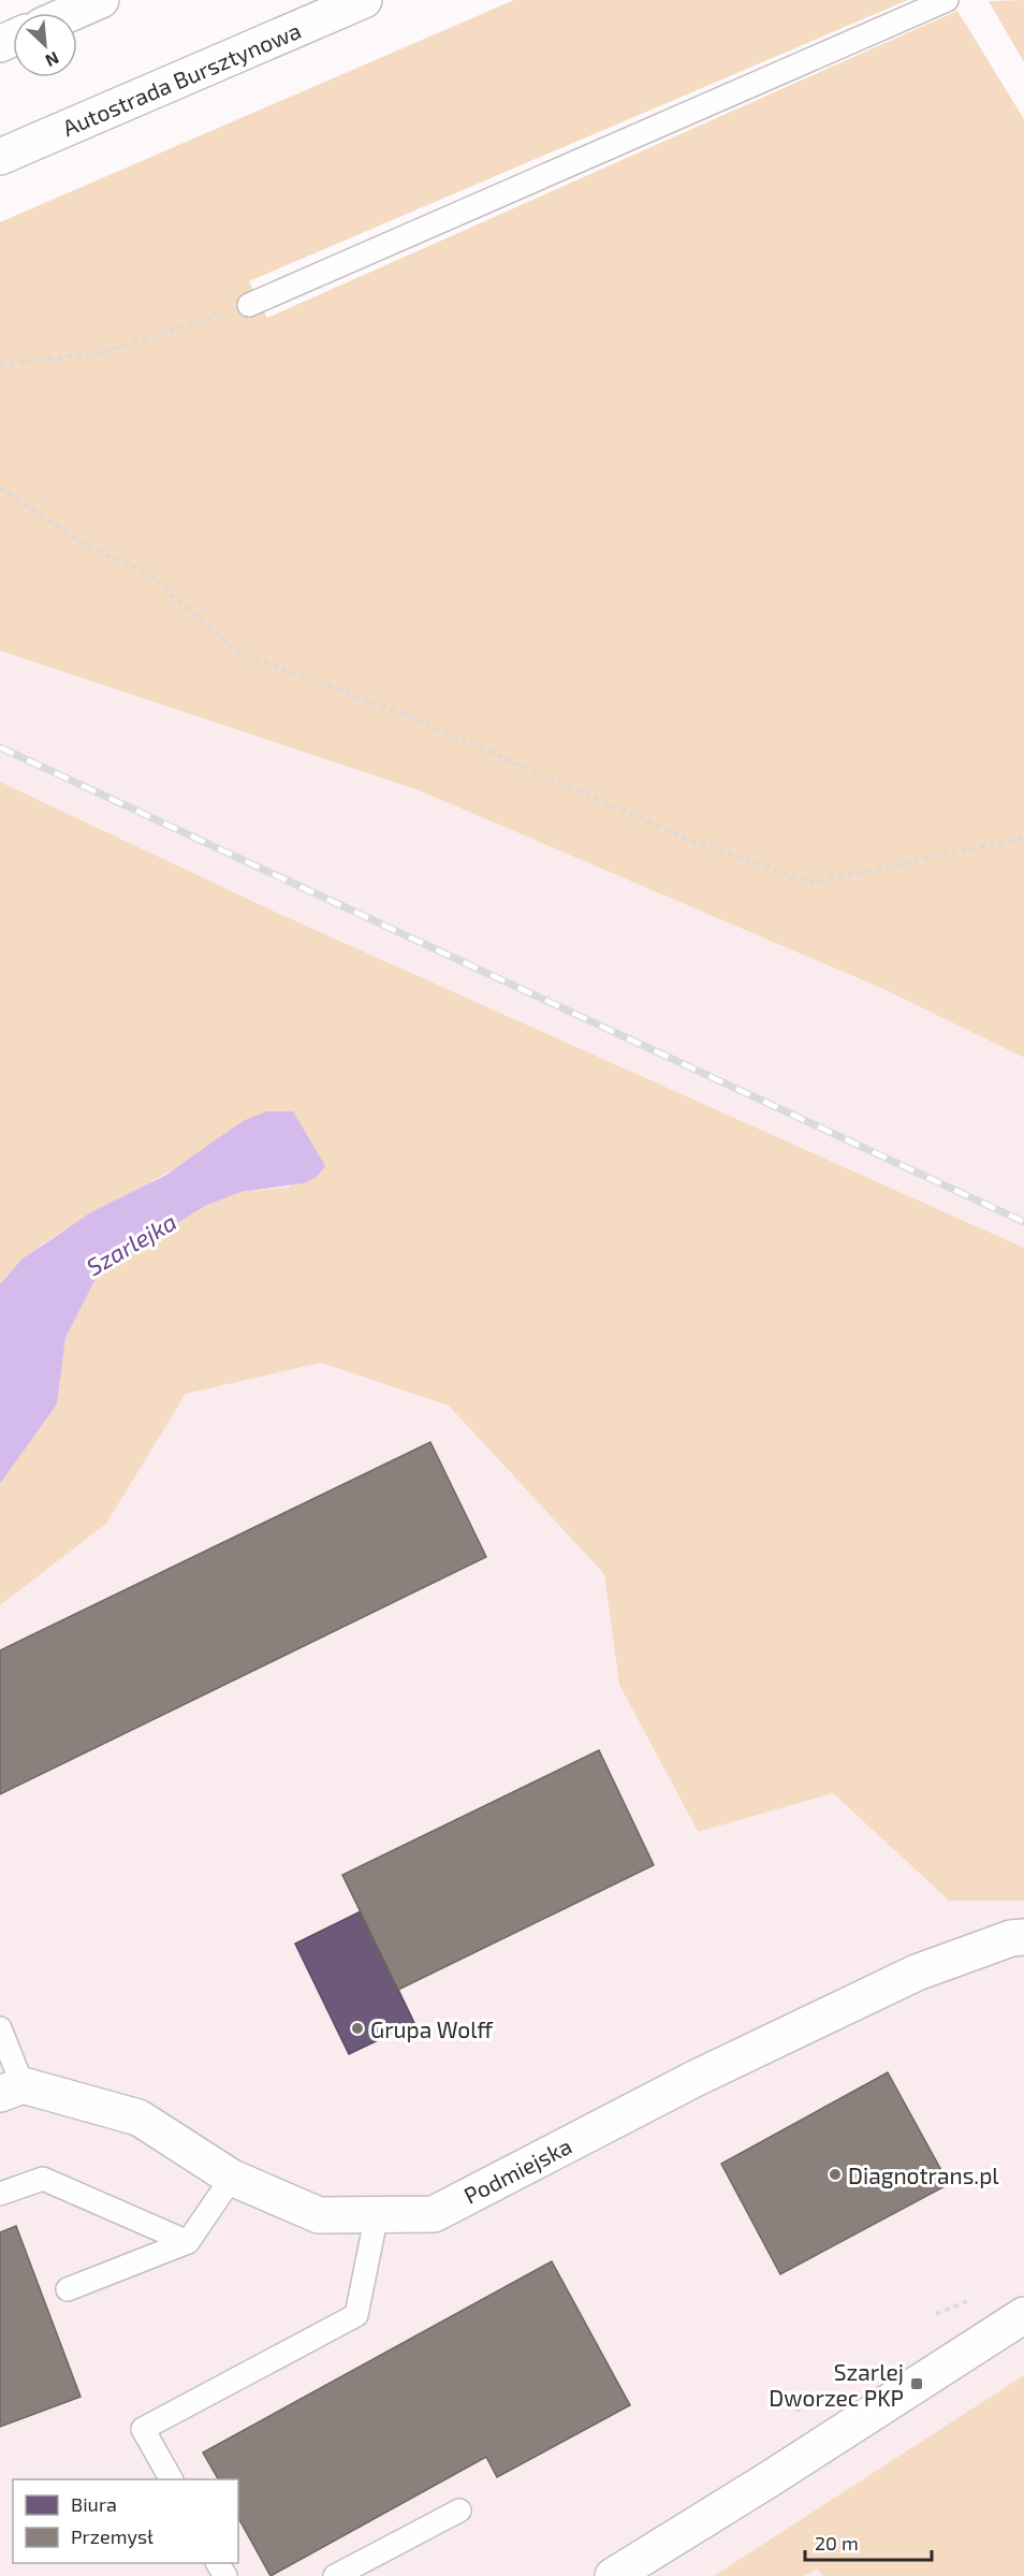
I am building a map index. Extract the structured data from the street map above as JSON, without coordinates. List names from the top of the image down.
{
  "streets": {
    "main road": ["Autostrada Bursztynowa", "Podmiejska"]
  },
  "water": ["Szarlejka"],
  "places": {
    "other": ["Grupa Wolff", "Diagnotrans.pl"],
    "transit": ["Szarlej Dworzec PKP"]
  },
  "legend": ["Biura", "Przemysł"],
  "scale_bar": "20 m",
  "north": "bottom right"
}
